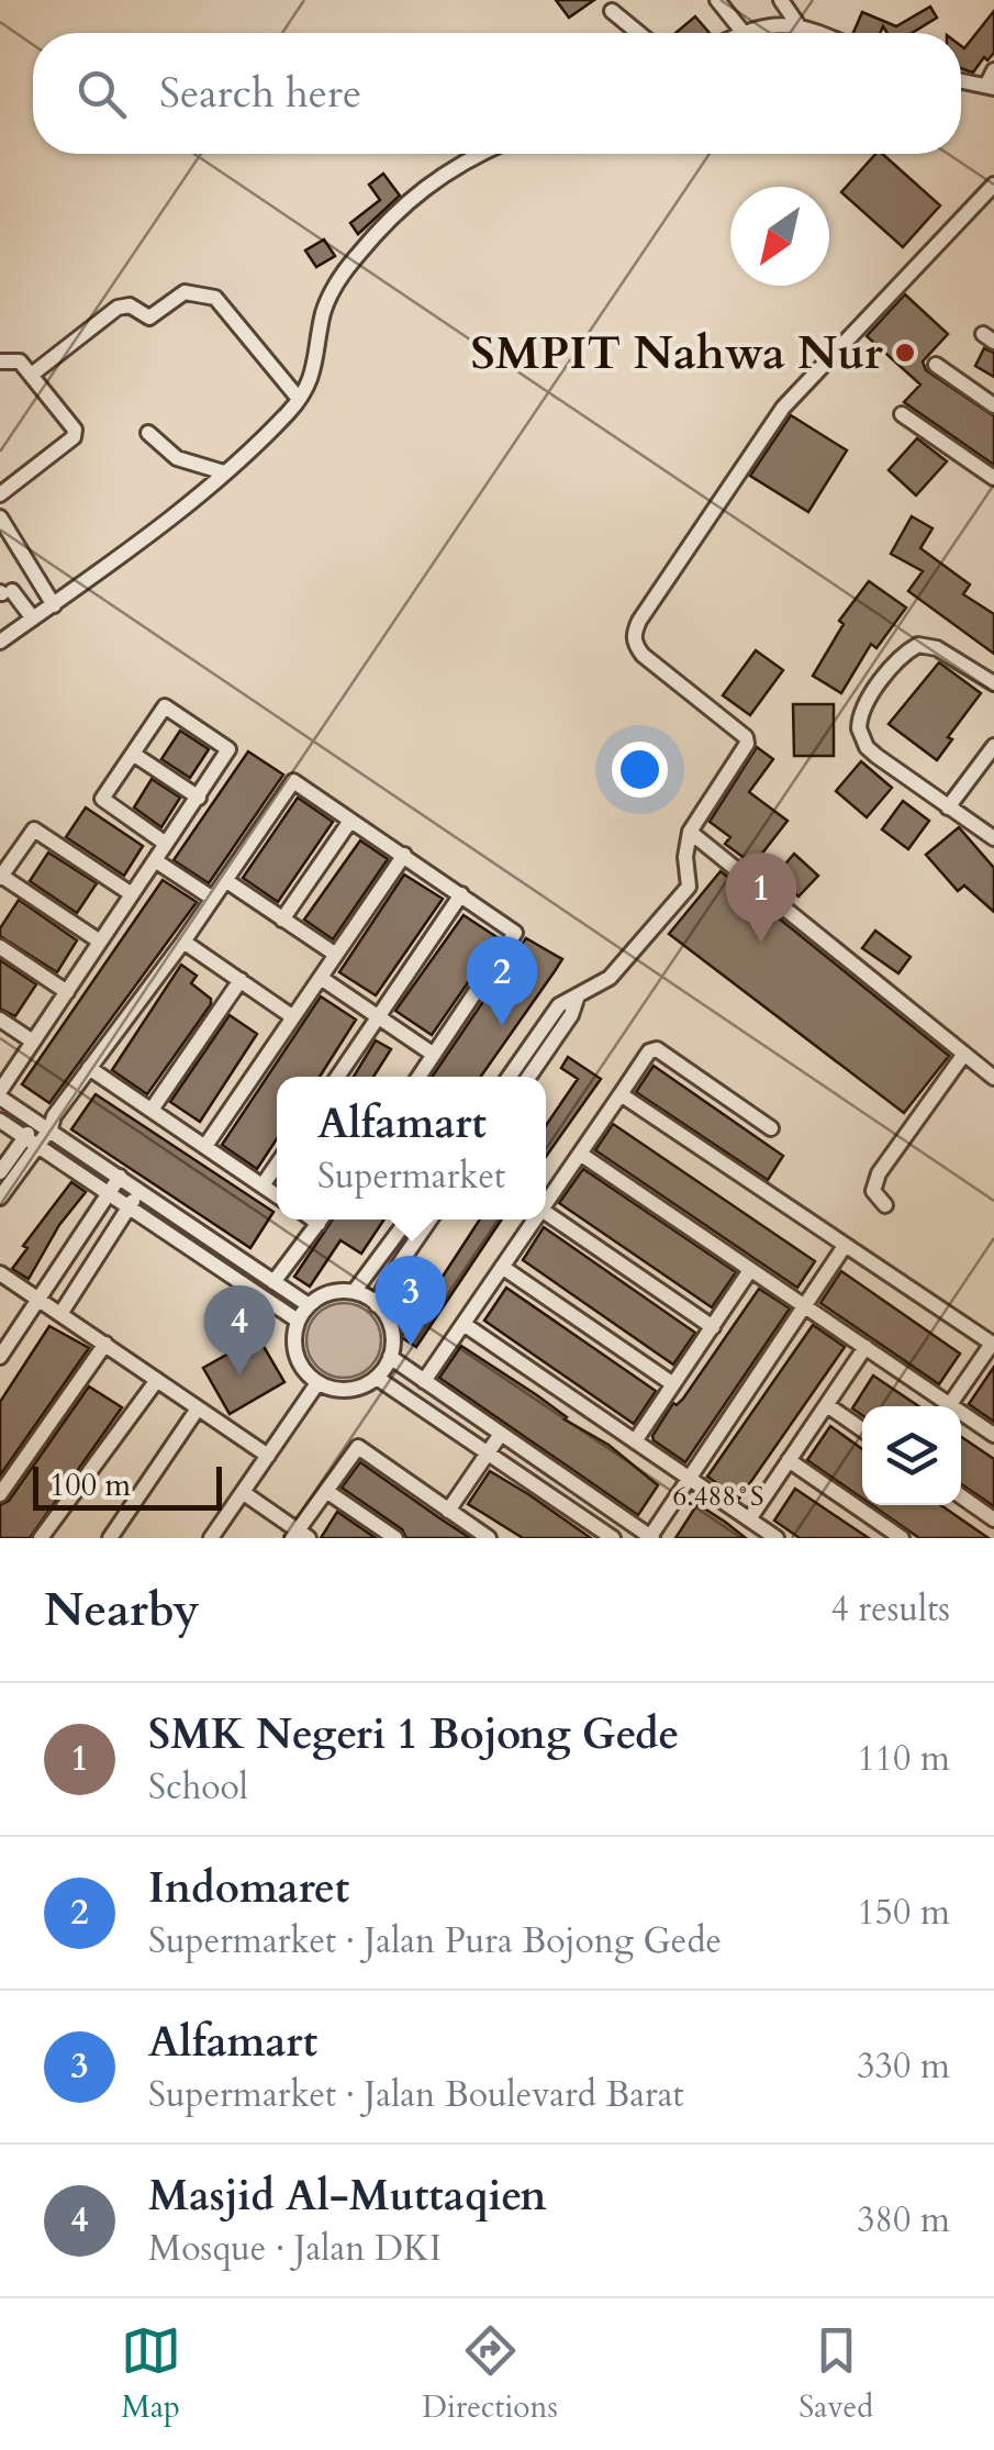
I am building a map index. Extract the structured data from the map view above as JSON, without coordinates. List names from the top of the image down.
{
  "places": ["SMPIT Nahwa Nur"],
  "scale_bar": "100 m",
  "north": "bottom left",
  "page": {
    "search": "Search here",
    "pins": [
      "1",
      "2",
      "3",
      "4"
    ],
    "popup": ["Alfamart", "Supermarket"],
    "scale": "100 m",
    "heading": ["Nearby", "4 results"],
    "list": [
      {
        "mark": "1",
        "name": "SMK Negeri 1 Bojong Gede",
        "note": "School",
        "value": "110 m"
      },
      {
        "mark": "2",
        "name": "Indomaret",
        "note": "Supermarket · Jalan Pura Bojong Gede",
        "value": "150 m"
      },
      {
        "mark": "3",
        "name": "Alfamart",
        "note": "Supermarket · Jalan Boulevard Barat",
        "value": "330 m"
      },
      {
        "mark": "4",
        "name": "Masjid Al-Muttaqien",
        "note": "Mosque · Jalan DKI",
        "value": "380 m"
      }
    ],
    "nav": ["Map", "Directions", "Saved"]
  },
  "coordinates": ["6.488°S"]
}
